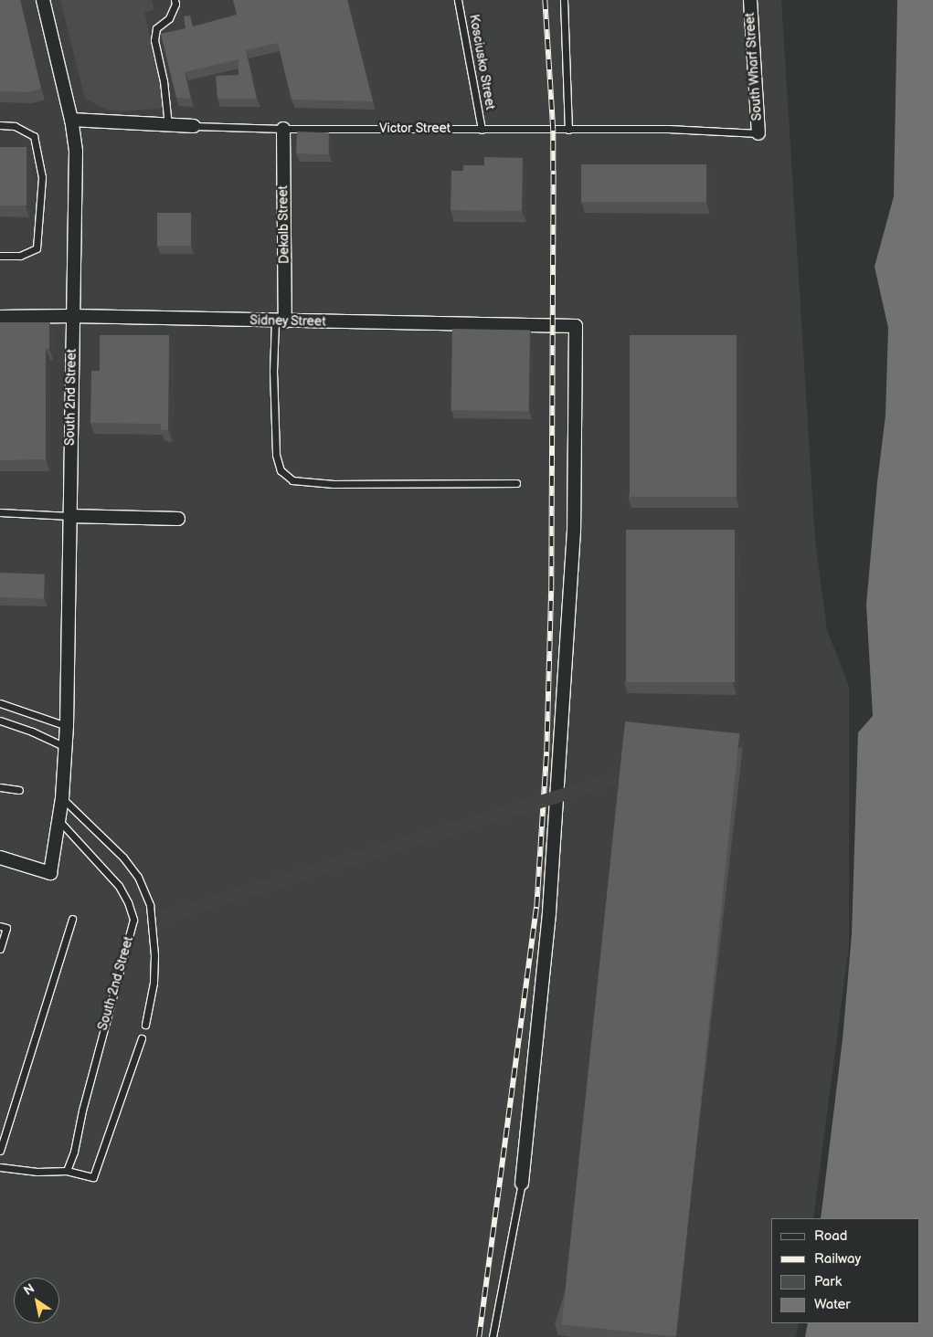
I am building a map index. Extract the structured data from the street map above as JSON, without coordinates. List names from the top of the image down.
{
  "streets": {
    "street": [
      "South Wharf Street",
      "Victor Street",
      "Dekalb Street",
      "Sidney Street",
      "South 2nd Street"
    ],
    "lane": ["Kosciusko Street"]
  },
  "crossings": [
    ["Kosciusko Street", "Victor Street"],
    ["South Wharf Street", "Victor Street"],
    ["Victor Street", "Dekalb Street"],
    ["Victor Street", "South 2nd Street"],
    ["Dekalb Street", "Sidney Street"],
    ["Sidney Street", "South 2nd Street"]
  ],
  "legend": [
    "Road",
    "Railway",
    "Park",
    "Water"
  ],
  "north": "top left"
}
